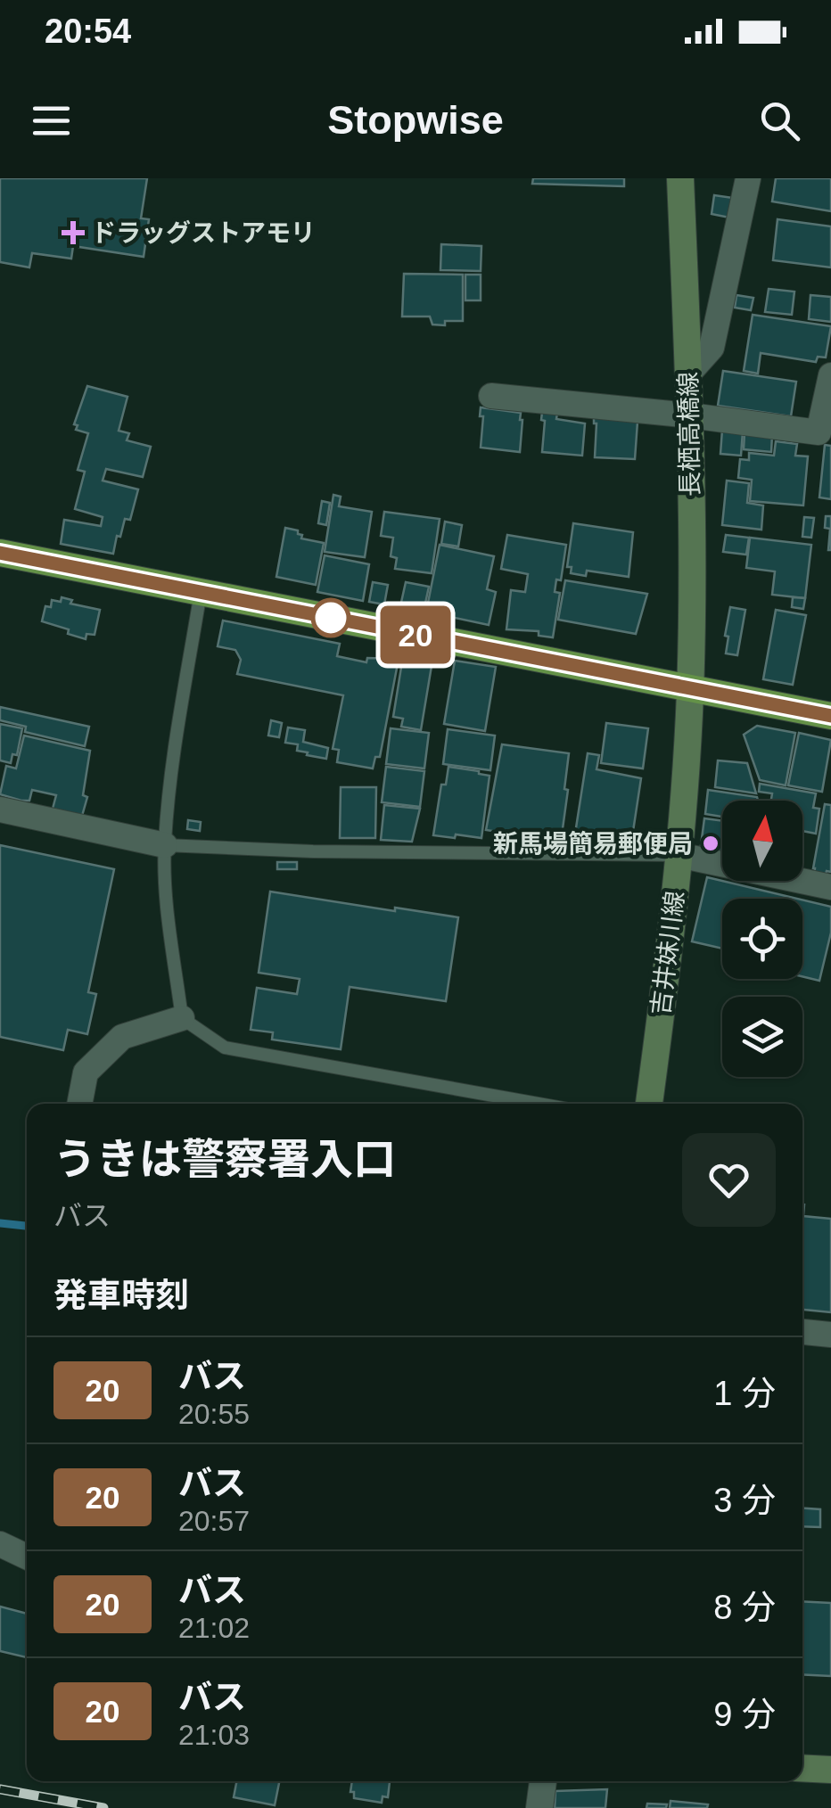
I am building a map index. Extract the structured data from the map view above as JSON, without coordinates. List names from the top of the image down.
{
  "streets": {
    "main road": ["長栖高橋線", "吉井妹川線"]
  },
  "crossings": [
    ["長栖高橋線", "吉井妹川線"]
  ],
  "places": {
    "health": ["ドラッグストアモリ"],
    "other": ["新馬場簡易郵便局"]
  },
  "lines": ["bus line 20"],
  "north": "top",
  "page": {
    "status": "20:54",
    "header": "Stopwise",
    "on_map": "20",
    "heading": [
      ["うきは警察署入口", "バス"],
      "発車時刻"
    ],
    "list": [
      {
        "mark": "20",
        "name": "バス",
        "note": "20:55",
        "value": "1 分"
      },
      {
        "mark": "20",
        "name": "バス",
        "note": "20:57",
        "value": "3 分"
      },
      {
        "mark": "20",
        "name": "バス",
        "note": "21:02",
        "value": "8 分"
      },
      {
        "mark": "20",
        "name": "バス",
        "note": "21:03",
        "value": "9 分"
      }
    ]
  }
}
